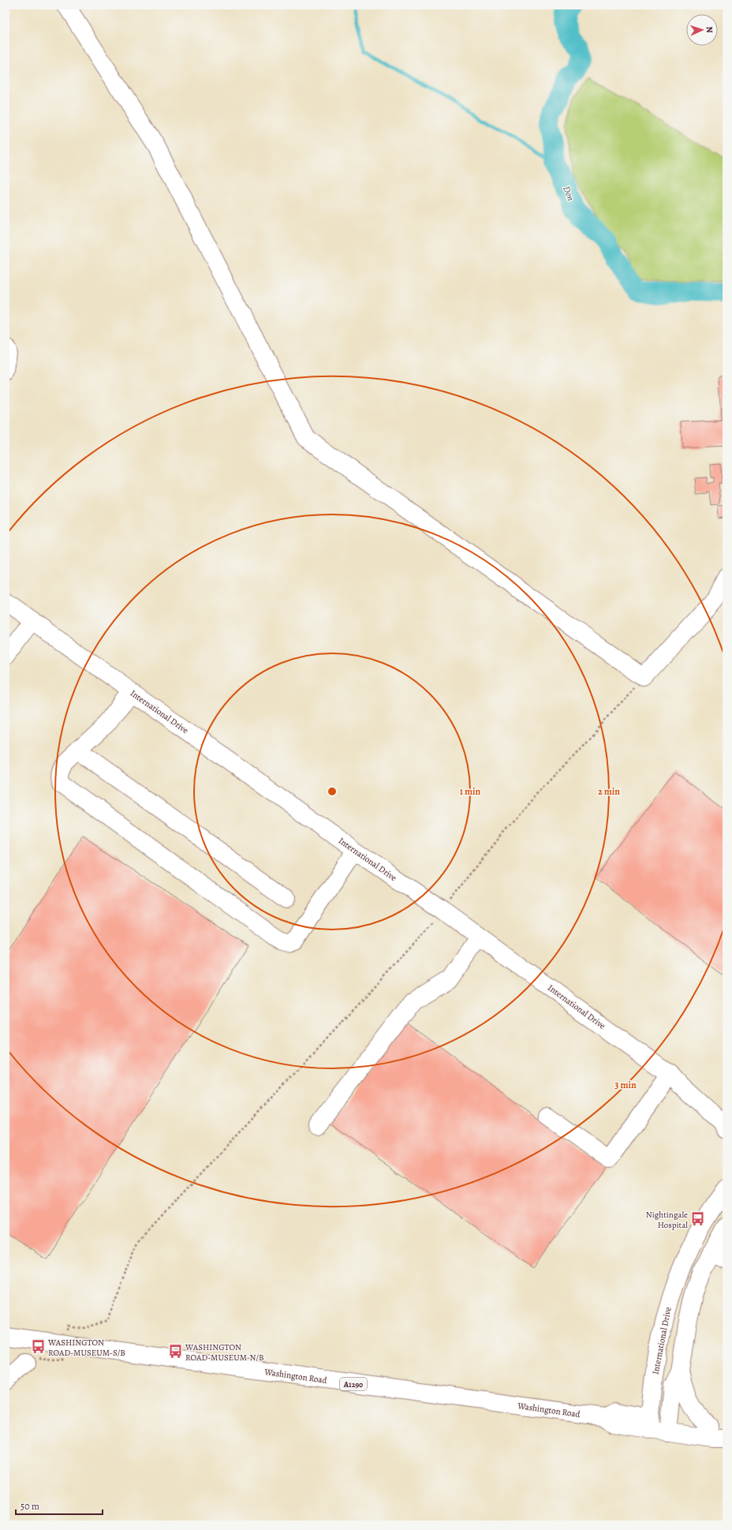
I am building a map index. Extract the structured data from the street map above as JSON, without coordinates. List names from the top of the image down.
{
  "streets": {
    "street": ["International Drive", "Washington Road", "A1290"]
  },
  "crossings": [
    ["International Drive", "Washington Road"]
  ],
  "water": ["Don"],
  "places": {
    "bus stop": ["Nightingale Hospital", "WASHINGTON ROAD-MUSEUM-S/B", "WASHINGTON ROAD-MUSEUM-N/B"]
  },
  "scale_bar": "50 m",
  "north": "right",
  "rings": ["1 min", "2 min", "3 min"]
}
